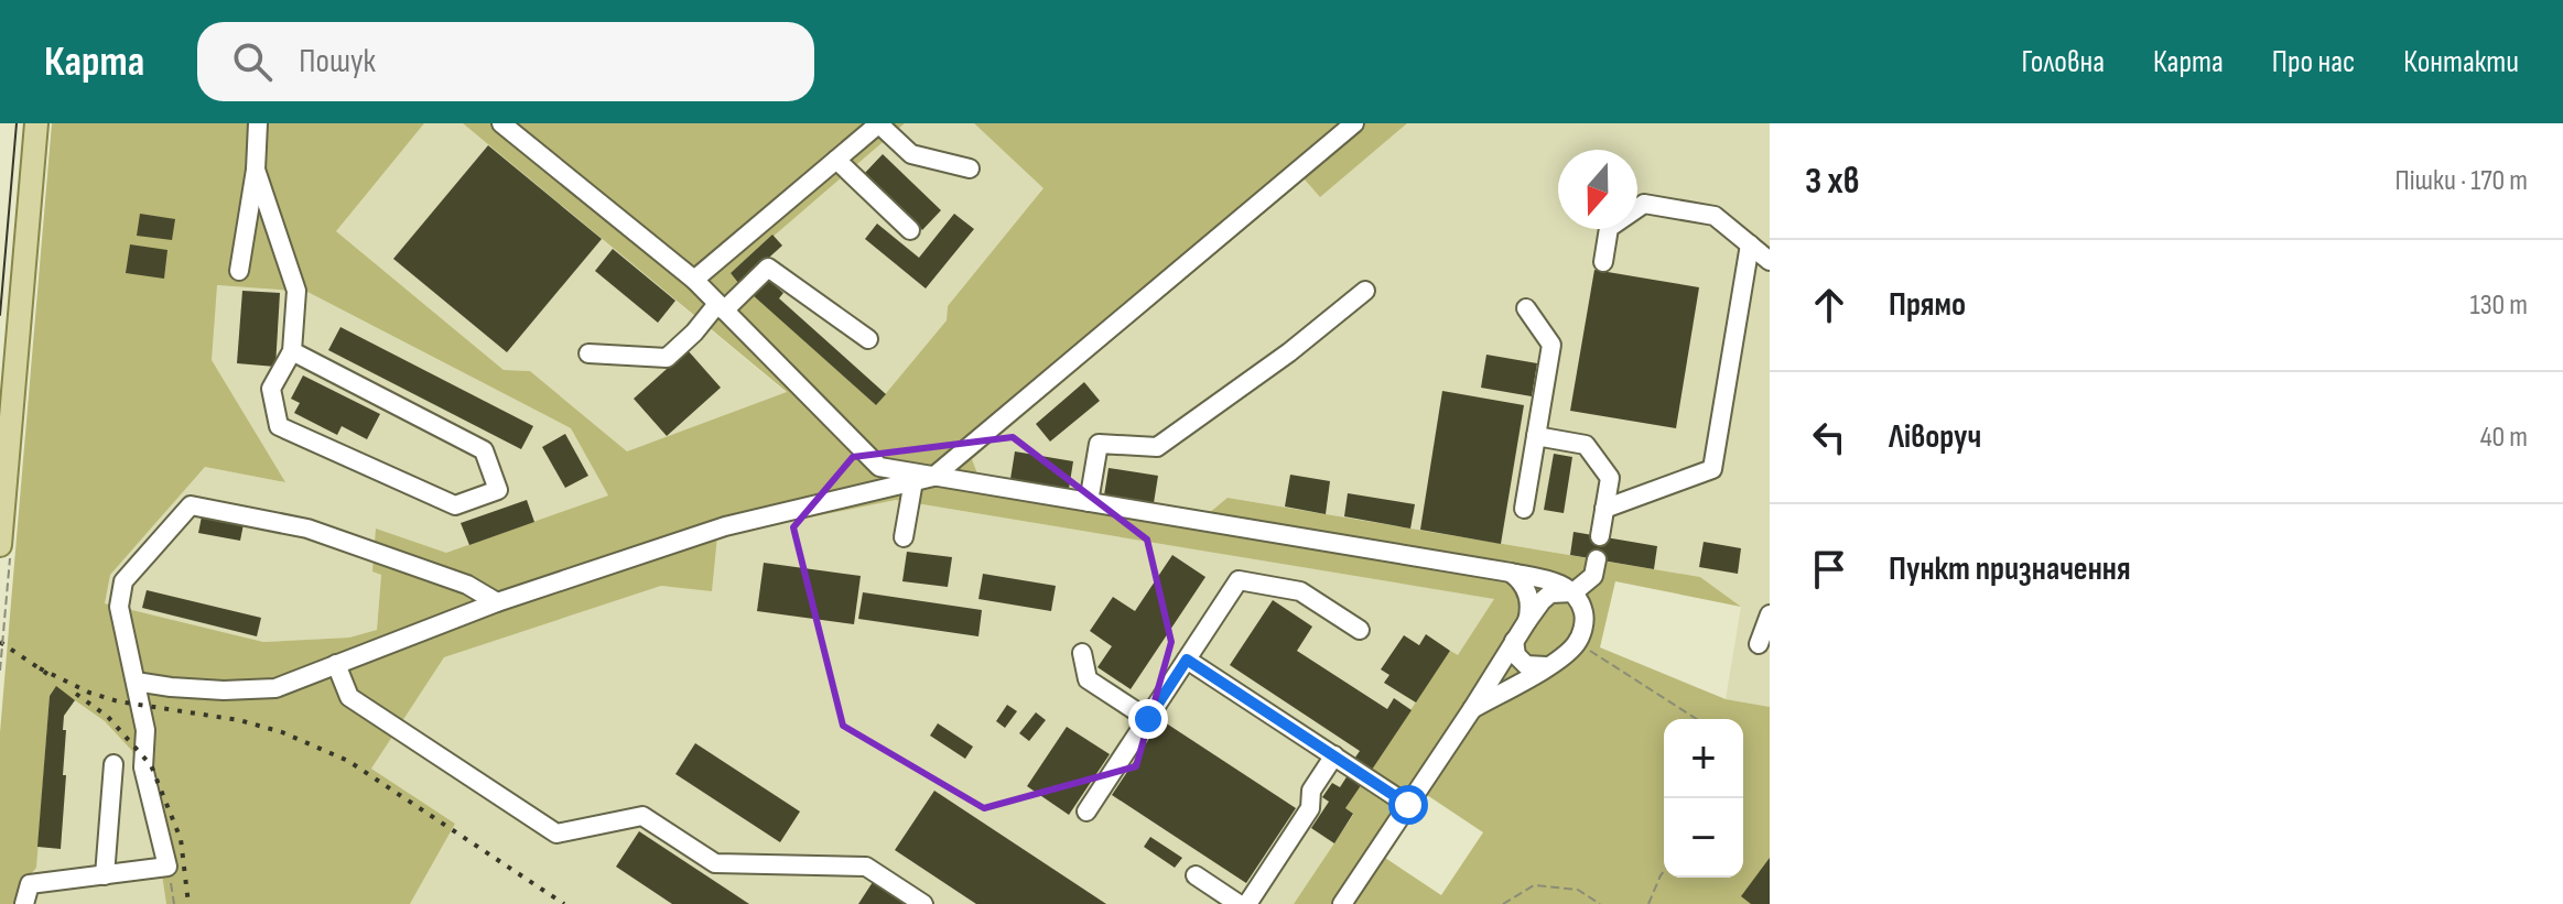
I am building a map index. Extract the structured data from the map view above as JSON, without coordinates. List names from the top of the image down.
{
  "north": "bottom",
  "page": {
    "header": "Карта",
    "search": "Пошук",
    "nav": [
      "Головна",
      "Карта",
      "Про нас",
      "Контакти"
    ],
    "heading": ["3 хв", "Пішки · 170 m"],
    "list": [
      ["Прямо", "130 m"],
      ["Ліворуч", "40 m"],
      "Пункт призначення"
    ],
    "map_buttons": ["+", "−"]
  }
}
